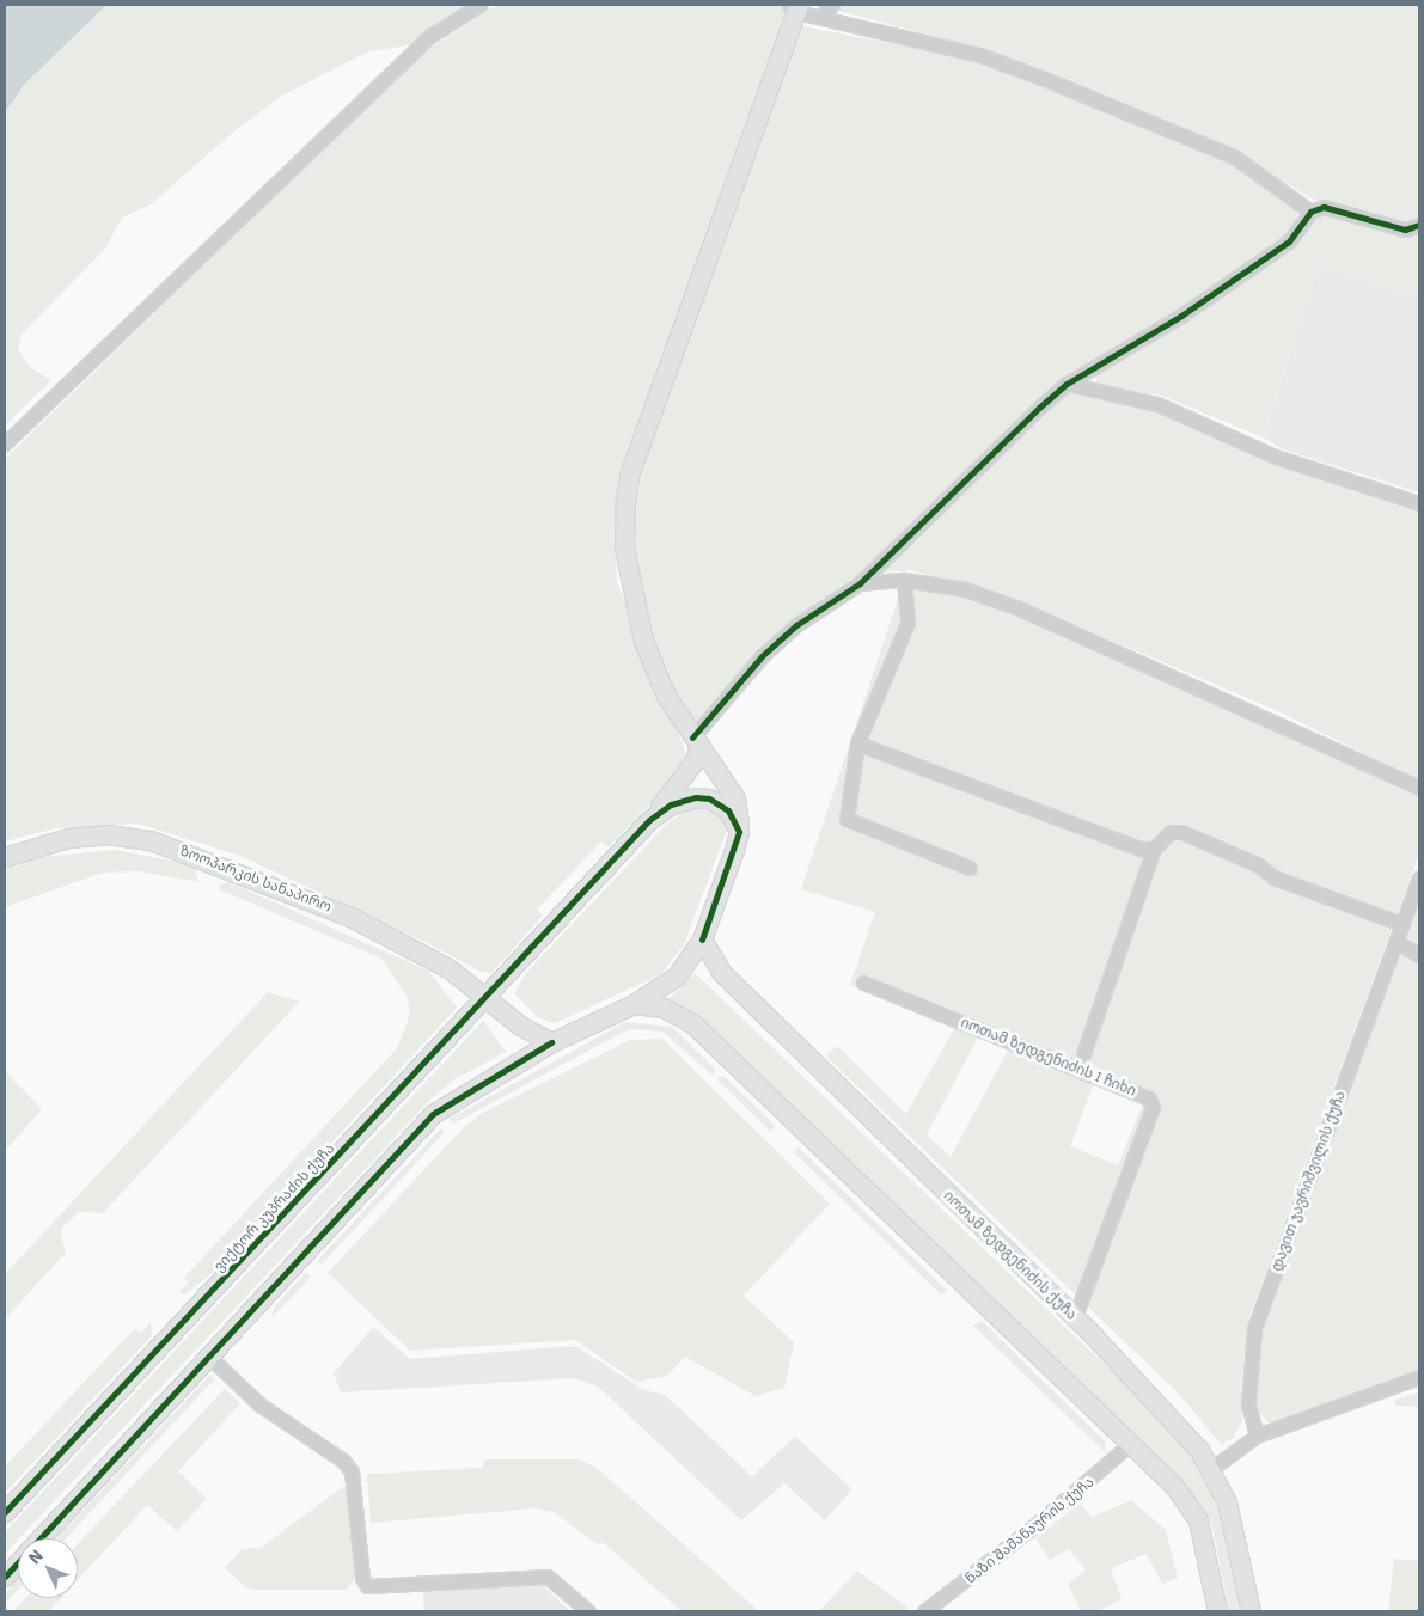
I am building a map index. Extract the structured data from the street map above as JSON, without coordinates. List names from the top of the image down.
{
  "streets": {
    "main road": ["ზოოპარკის სანაპირო", "ვიქტორ კუპრაძის ქუჩა", "იოთამ ზედგენიძის ქუჩა"],
    "street": ["იოთამ ზედგენიძის I ჩიხი", "დავით ჯავრიშვილის ქუჩა", "ნაზი შამანაურის ქუჩა"]
  },
  "crossings": [
    ["ზოოპარკის სანაპირო", "ვიქტორ კუპრაძის ქუჩა"],
    ["იოთამ ზედგენიძის I ჩიხი", "იოთამ ზედგენიძის ქუჩა"]
  ],
  "north": "top left"
}
